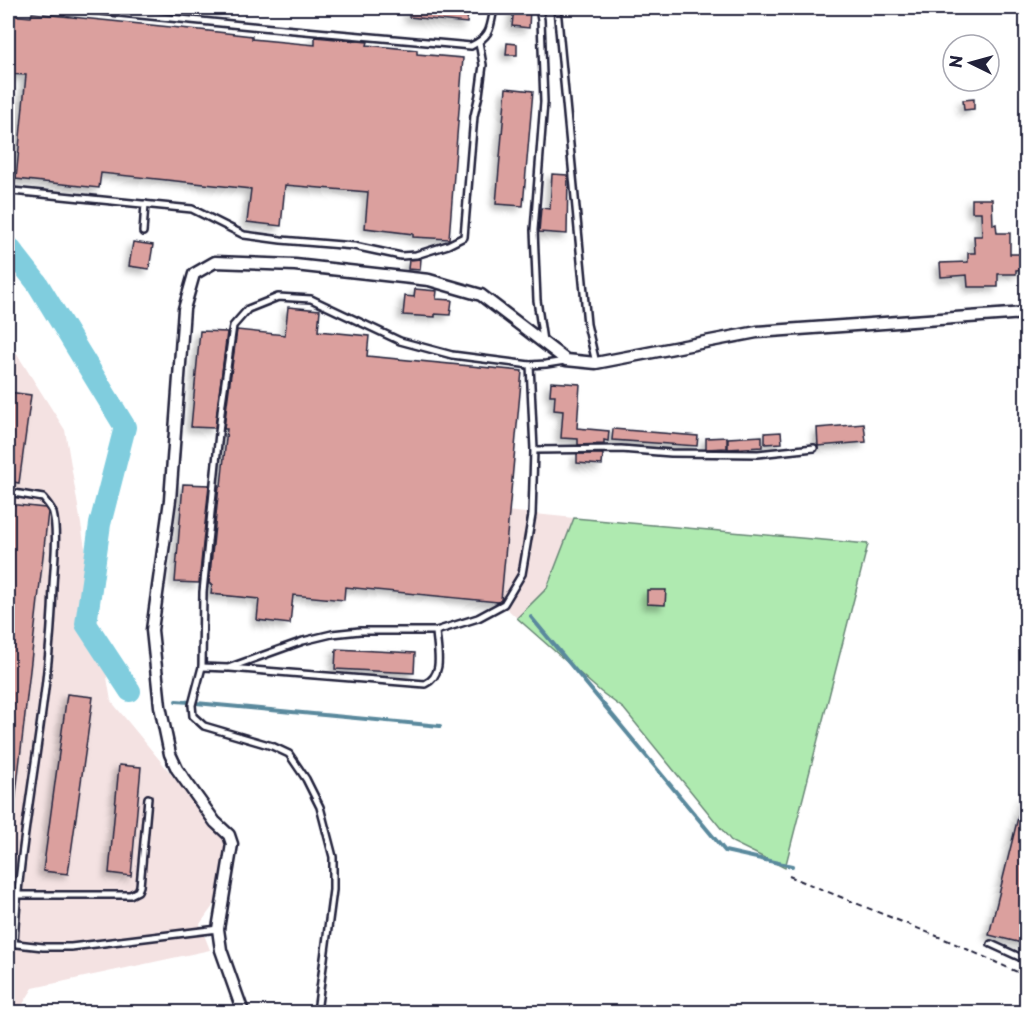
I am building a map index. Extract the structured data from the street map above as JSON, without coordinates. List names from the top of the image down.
{
  "north": "left"
}
